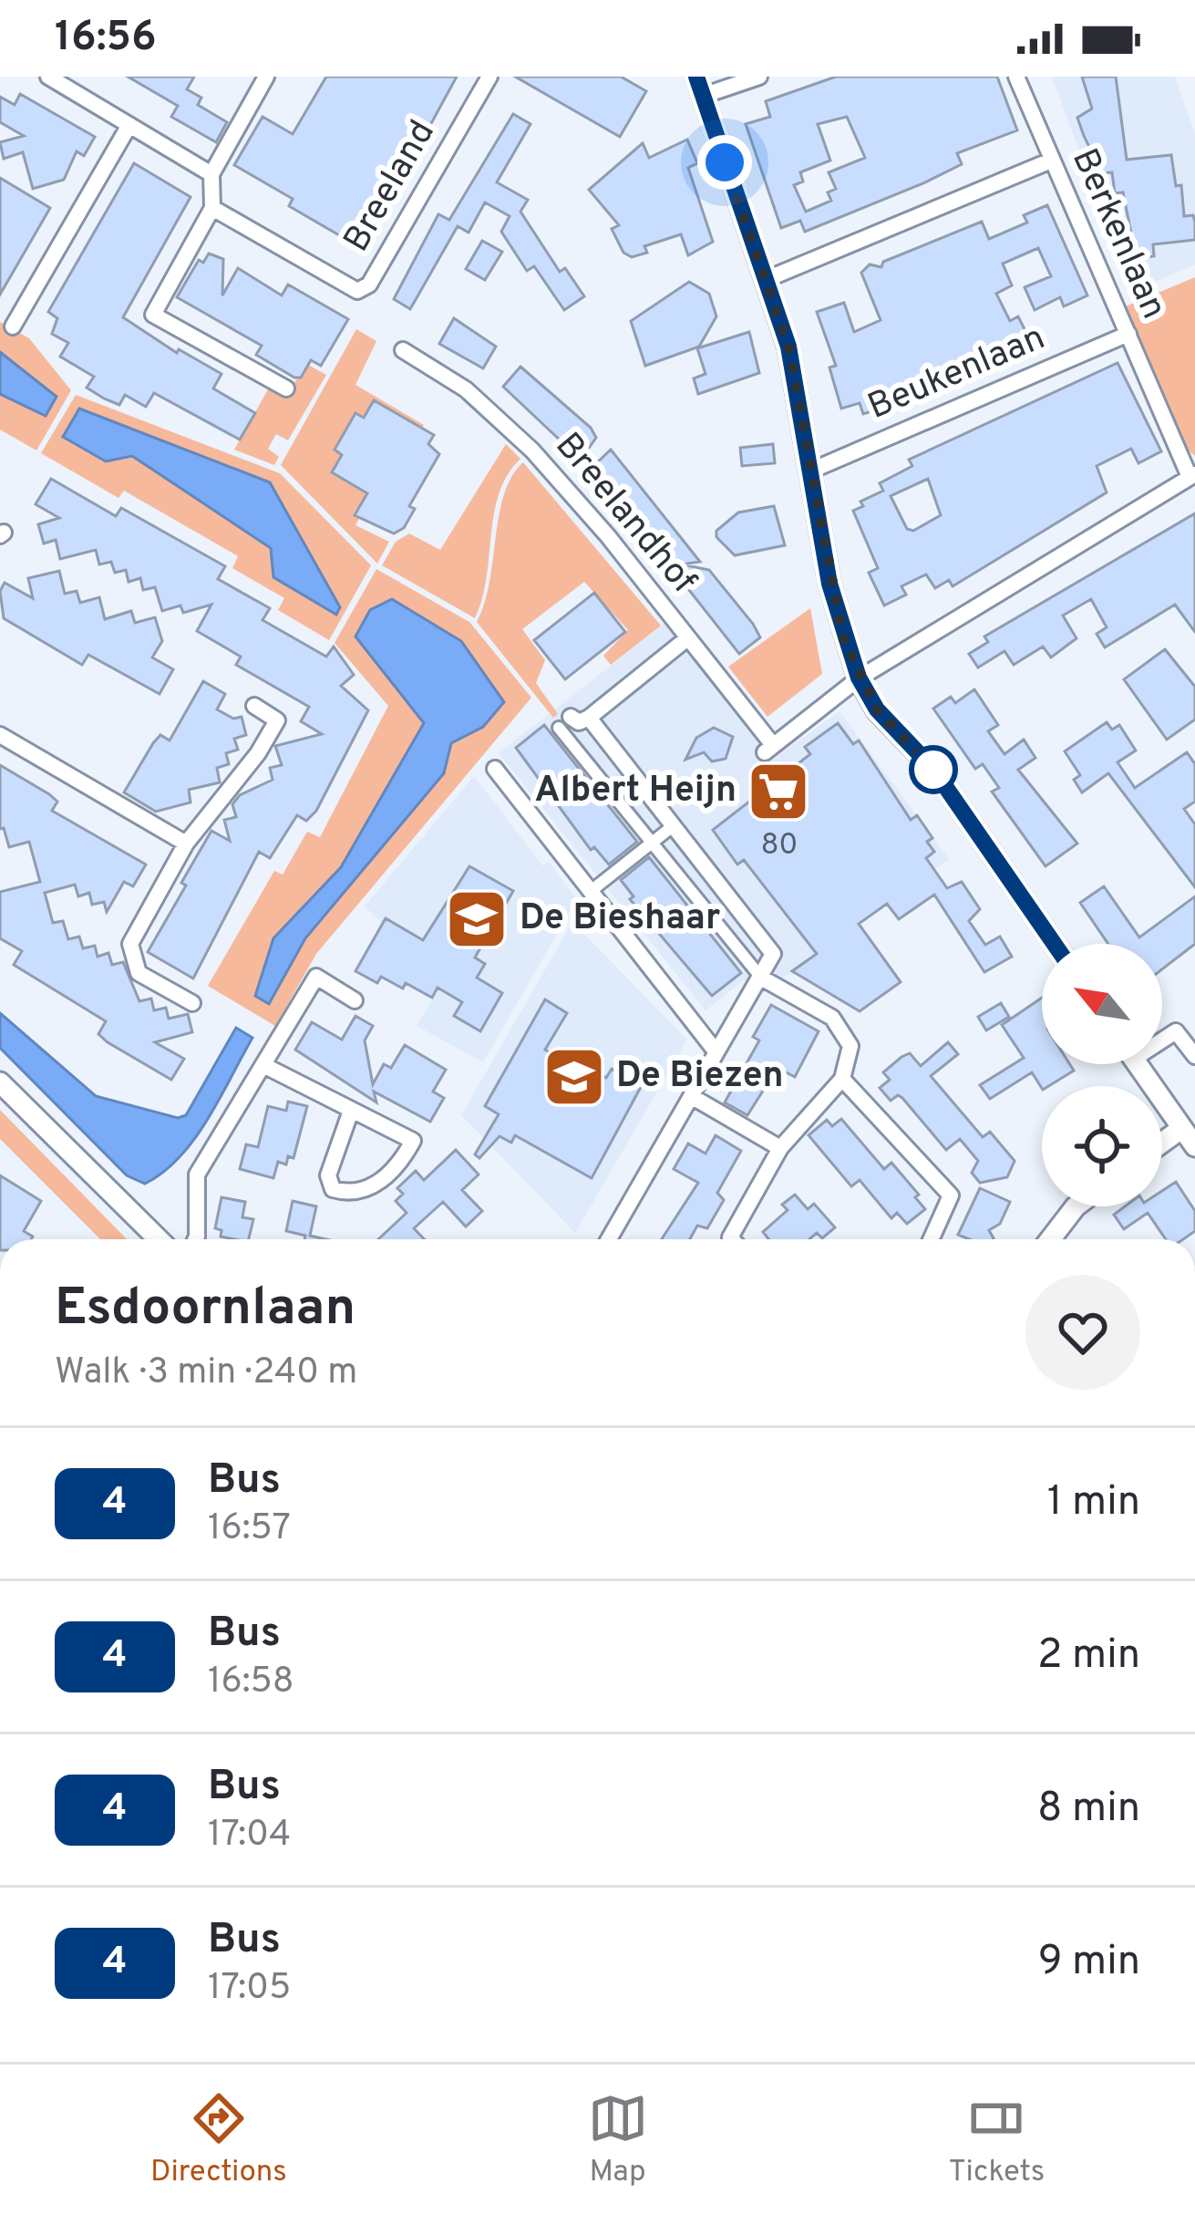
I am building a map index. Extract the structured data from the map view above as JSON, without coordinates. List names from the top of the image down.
{
  "streets": {
    "street": [
      "Breeland",
      "Berkenlaan",
      "Beukenlaan",
      "Breelandhof"
    ]
  },
  "crossings": [
    ["Berkenlaan", "Beukenlaan"]
  ],
  "places": {
    "supermarket": ["Albert Heijn"],
    "school or university": ["De Bieshaar", "De Biezen"]
  },
  "lines": ["bus line 4"],
  "house_numbers": ["80"],
  "north": "top left",
  "page": {
    "status": "16:56",
    "heading": ["Esdoornlaan", "Walk · 3 min · 240 m"],
    "list": [
      {
        "mark": "4",
        "name": "Bus",
        "note": "16:57",
        "value": "1 min"
      },
      {
        "mark": "4",
        "name": "Bus",
        "note": "16:58",
        "value": "2 min"
      },
      {
        "mark": "4",
        "name": "Bus",
        "note": "17:04",
        "value": "8 min"
      },
      {
        "mark": "4",
        "name": "Bus",
        "note": "17:05",
        "value": "9 min"
      }
    ],
    "tabs": ["Directions", "Map", "Tickets"]
  }
}
